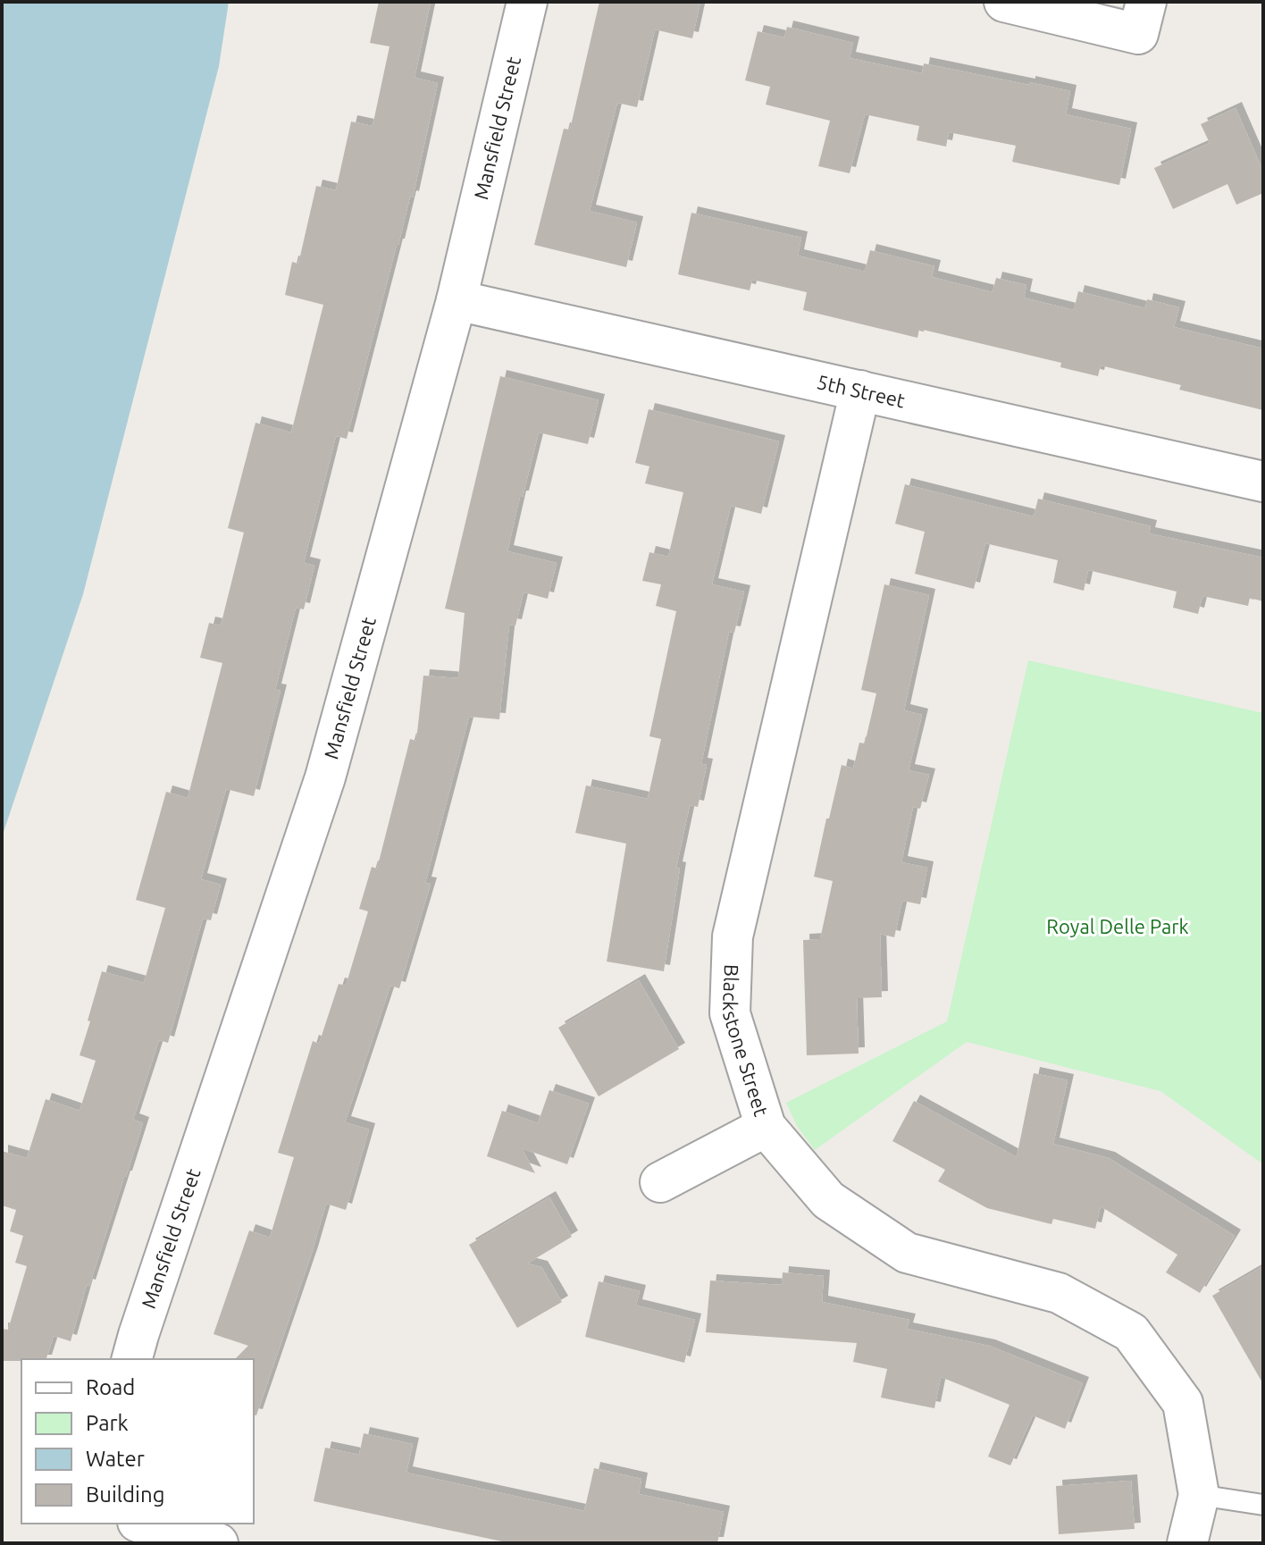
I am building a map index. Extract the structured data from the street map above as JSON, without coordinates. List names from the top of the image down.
{
  "streets": {
    "street": ["Mansfield Street", "5th Street", "Blackstone Street"]
  },
  "crossings": [
    ["Mansfield Street", "5th Street"],
    ["5th Street", "Blackstone Street"]
  ],
  "parks": ["Royal Delle Park"],
  "legend": [
    "Road",
    "Park",
    "Water",
    "Building"
  ]
}
